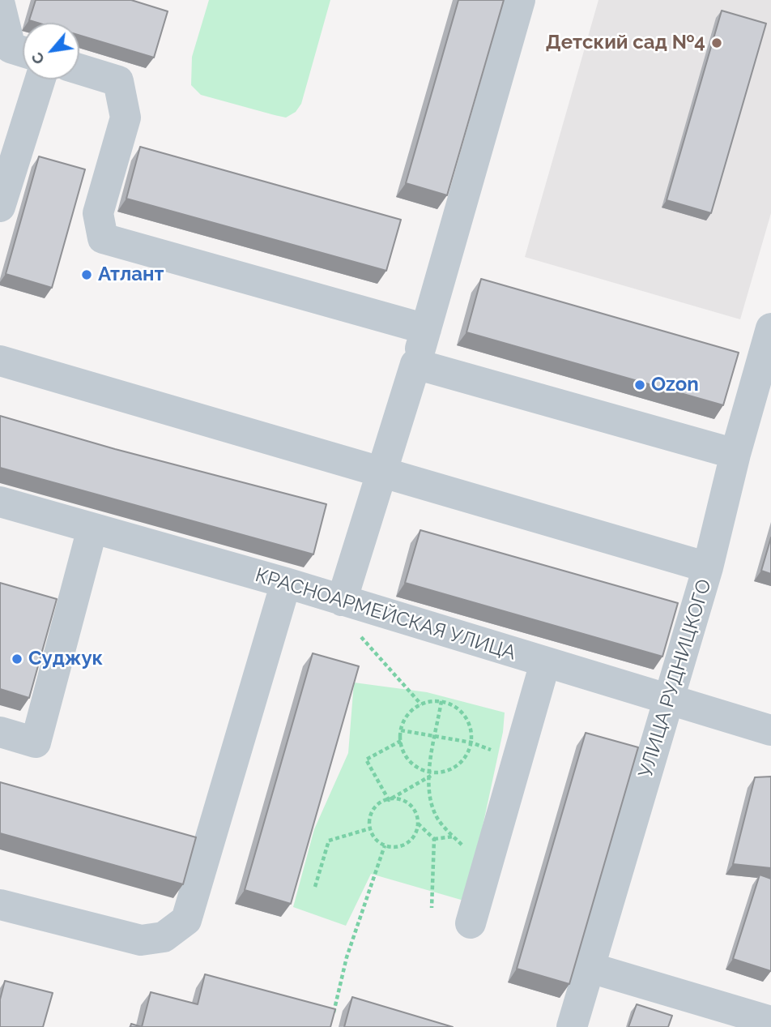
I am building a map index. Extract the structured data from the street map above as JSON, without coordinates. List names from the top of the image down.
{
  "streets": {
    "street": ["КРАСНОАРМЕЙСКАЯ УЛИЦА", "УЛИЦА РУДНИЦКОГО"]
  },
  "crossings": [
    ["КРАСНОАРМЕЙСКАЯ УЛИЦА", "УЛИЦА РУДНИЦКОГО"]
  ],
  "places": [
    "Детский сад №4",
    "Атлант",
    "Ozon",
    "Суджук"
  ],
  "north": "bottom left"
}
